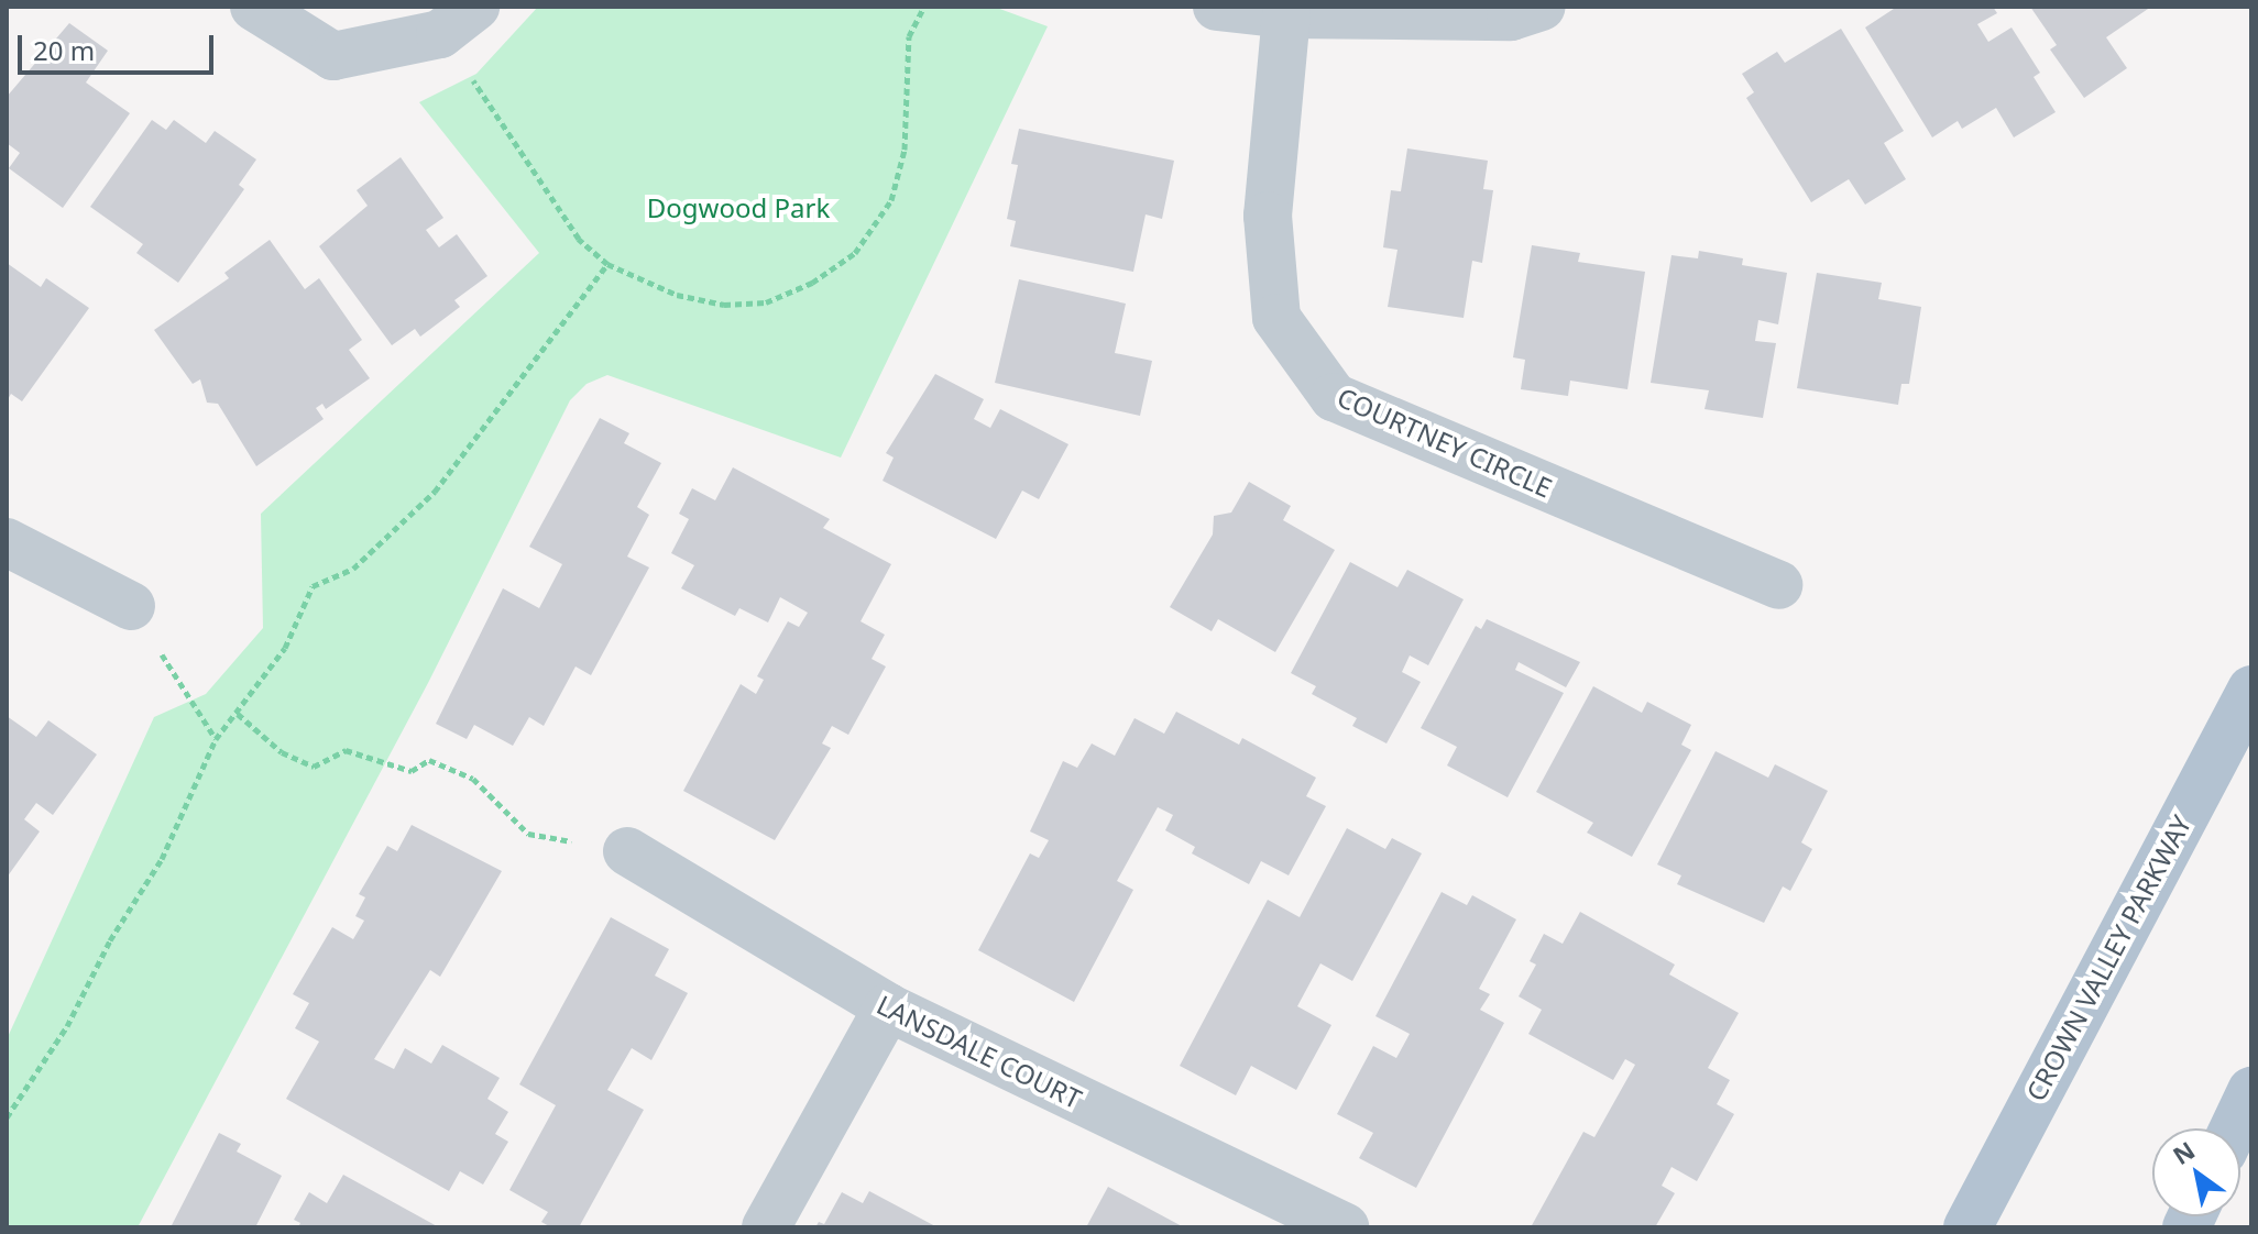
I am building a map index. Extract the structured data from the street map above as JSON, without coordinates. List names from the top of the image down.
{
  "streets": {
    "main road": ["CROWN VALLEY PARKWAY"],
    "street": ["COURTNEY CIRCLE", "LANSDALE COURT"]
  },
  "parks": ["Dogwood Park"],
  "scale_bar": "20 m",
  "north": "top left"
}
